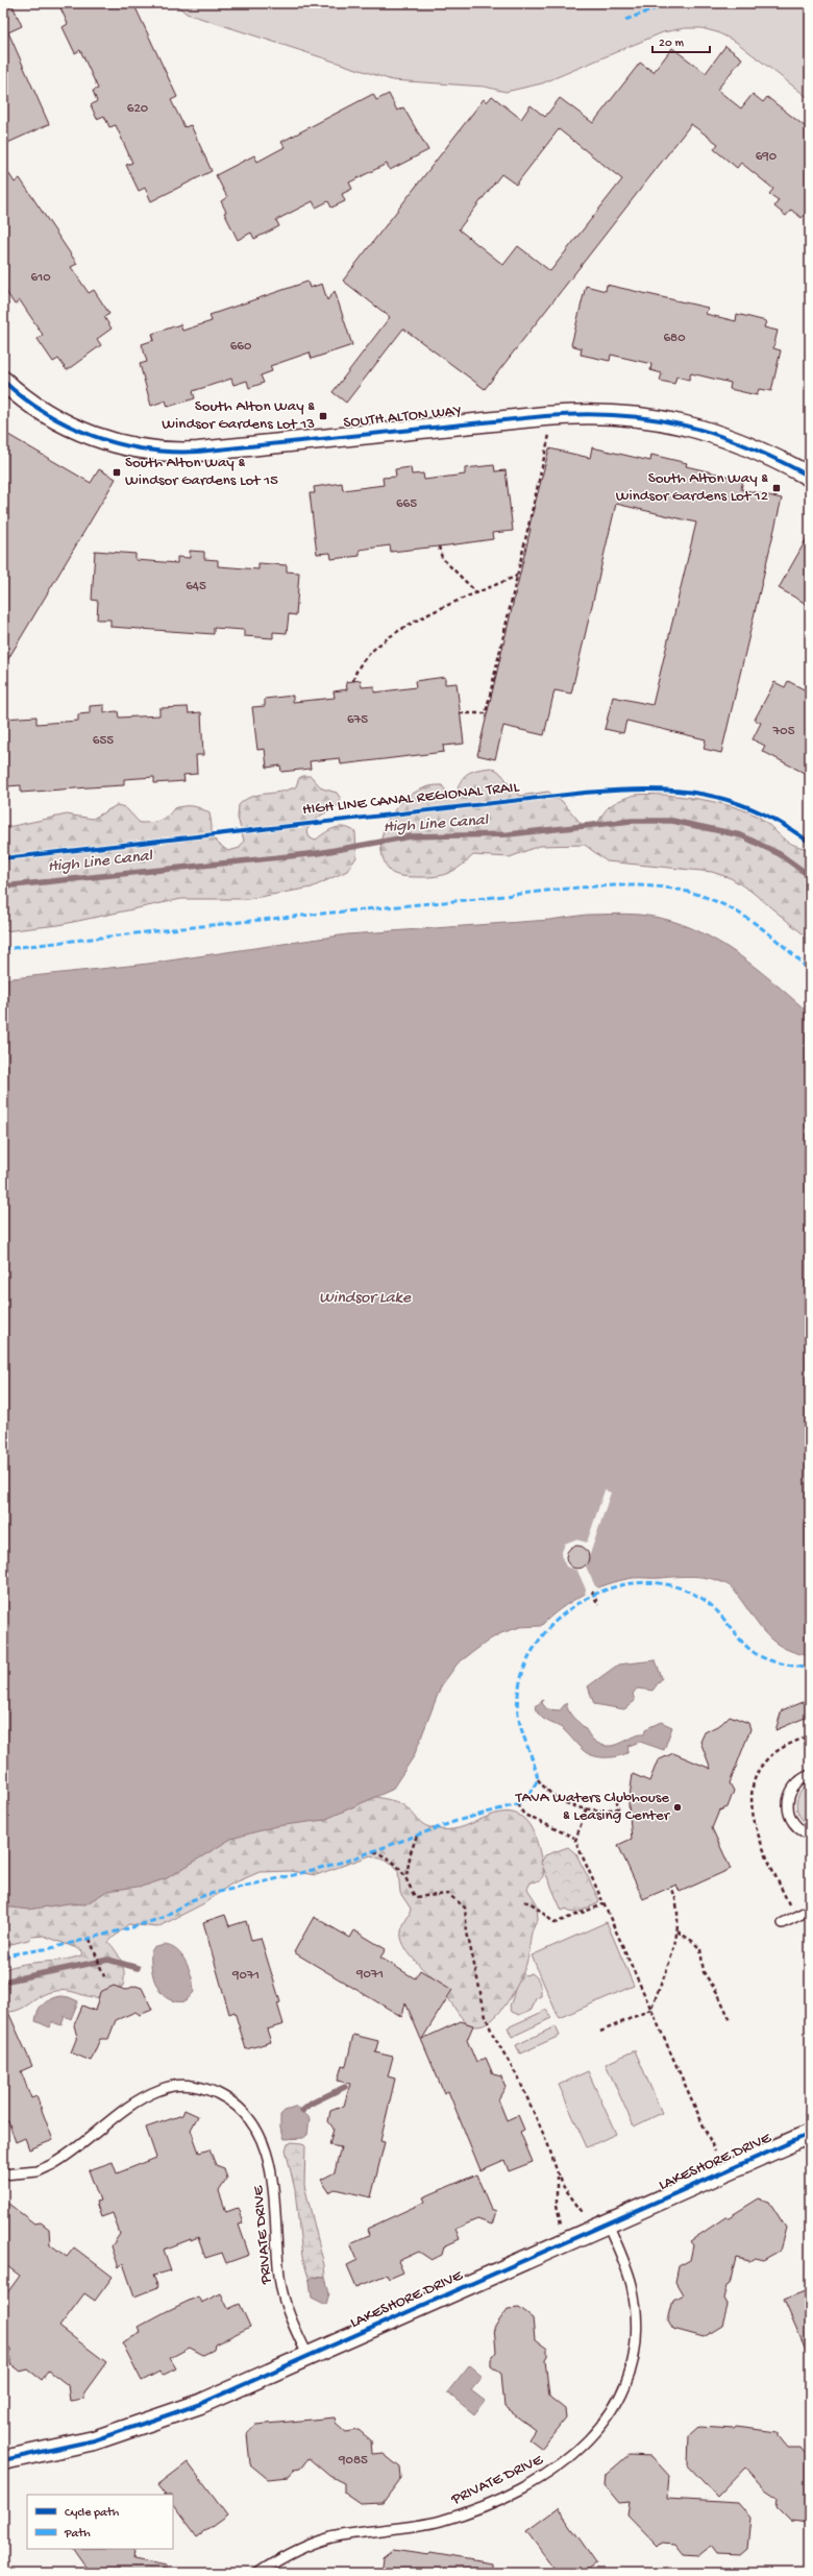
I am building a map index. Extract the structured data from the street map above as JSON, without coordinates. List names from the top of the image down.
{
  "streets": {
    "street": ["SOUTH ALTON WAY", "LAKESHORE DRIVE"],
    "lane": ["PRIVATE DRIVE"],
    "cycle path": ["HIGH LINE CANAL REGIONAL TRAIL"]
  },
  "crossings": [
    ["LAKESHORE DRIVE", "PRIVATE DRIVE"]
  ],
  "water": ["High Line Canal", "Windsor Lake"],
  "places": {
    "transit": ["South Alton Way & Windsor Gardens Lot 13", "South Alton Way & Windsor Gardens Lot 15", "South Alton Way & Windsor Gardens Lot 12"],
    "other": ["TAVA Waters Clubhouse & Leasing Center"]
  },
  "house_numbers": [
    "620",
    "690",
    "610",
    "680",
    "660",
    "665",
    "645",
    "675",
    "705",
    "655",
    "9071",
    "9071",
    "9085"
  ],
  "legend": ["Cycle path", "Path"],
  "scale_bar": "20 m"
}
